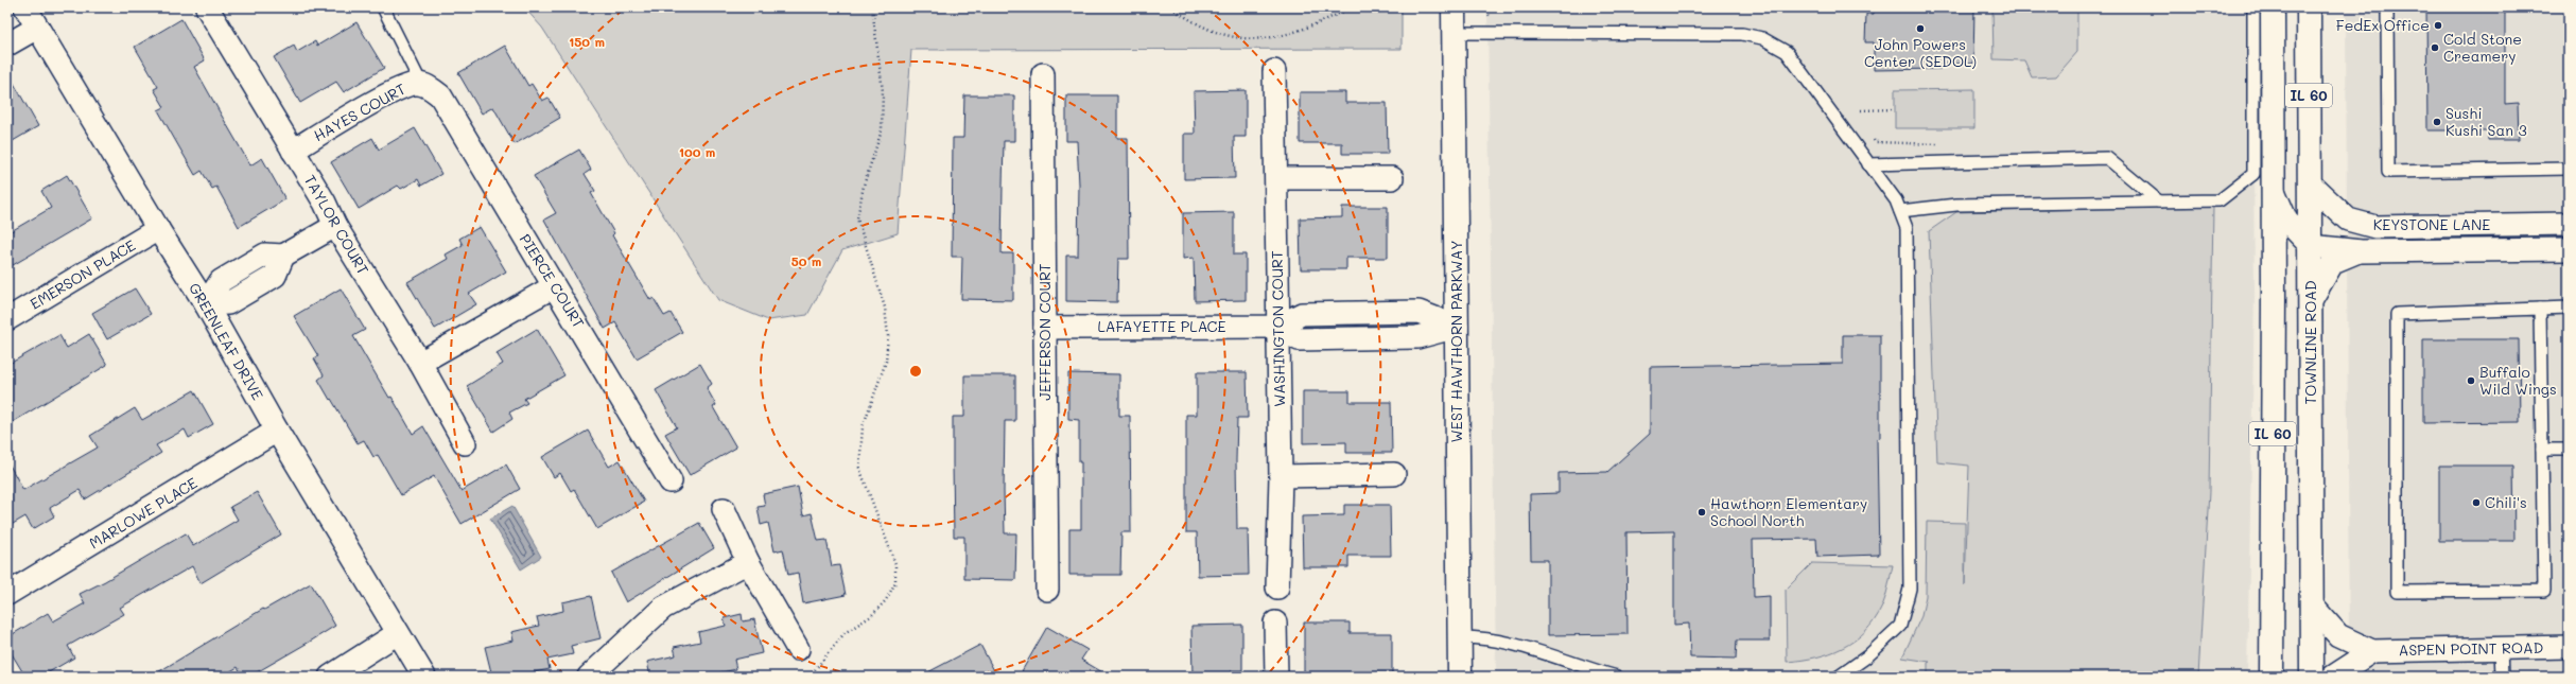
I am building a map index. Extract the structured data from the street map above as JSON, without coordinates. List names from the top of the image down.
{
  "streets": {
    "main road": ["IL 60", "WEST HAWTHORN PARKWAY", "TOWNLINE ROAD"],
    "street": [
      "HAYES COURT",
      "TAYLOR COURT",
      "KEYSTONE LANE",
      "EMERSON PLACE",
      "PIERCE COURT",
      "LAFAYETTE PLACE",
      "WASHINGTON COURT",
      "JEFFERSON COURT",
      "GREENLEAF DRIVE",
      "MARLOWE PLACE",
      "ASPEN POINT ROAD"
    ]
  },
  "crossings": [
    ["HAYES COURT", "TAYLOR COURT"],
    ["HAYES COURT", "PIERCE COURT"],
    ["KEYSTONE LANE", "TOWNLINE ROAD"],
    ["EMERSON PLACE", "GREENLEAF DRIVE"],
    ["LAFAYETTE PLACE", "WASHINGTON COURT"],
    ["LAFAYETTE PLACE", "JEFFERSON COURT"],
    ["GREENLEAF DRIVE", "MARLOWE PLACE"],
    ["TOWNLINE ROAD", "ASPEN POINT ROAD"]
  ],
  "places": [
    "FedEx Office",
    "John Powers Center (SEDOL)",
    "Cold Stone Creamery",
    "Sushi Kushi San 3",
    "Buffalo Wild Wings",
    "Chili's",
    "Hawthorn Elementary School North"
  ],
  "rings": ["150 m", "100 m", "50 m"]
}
